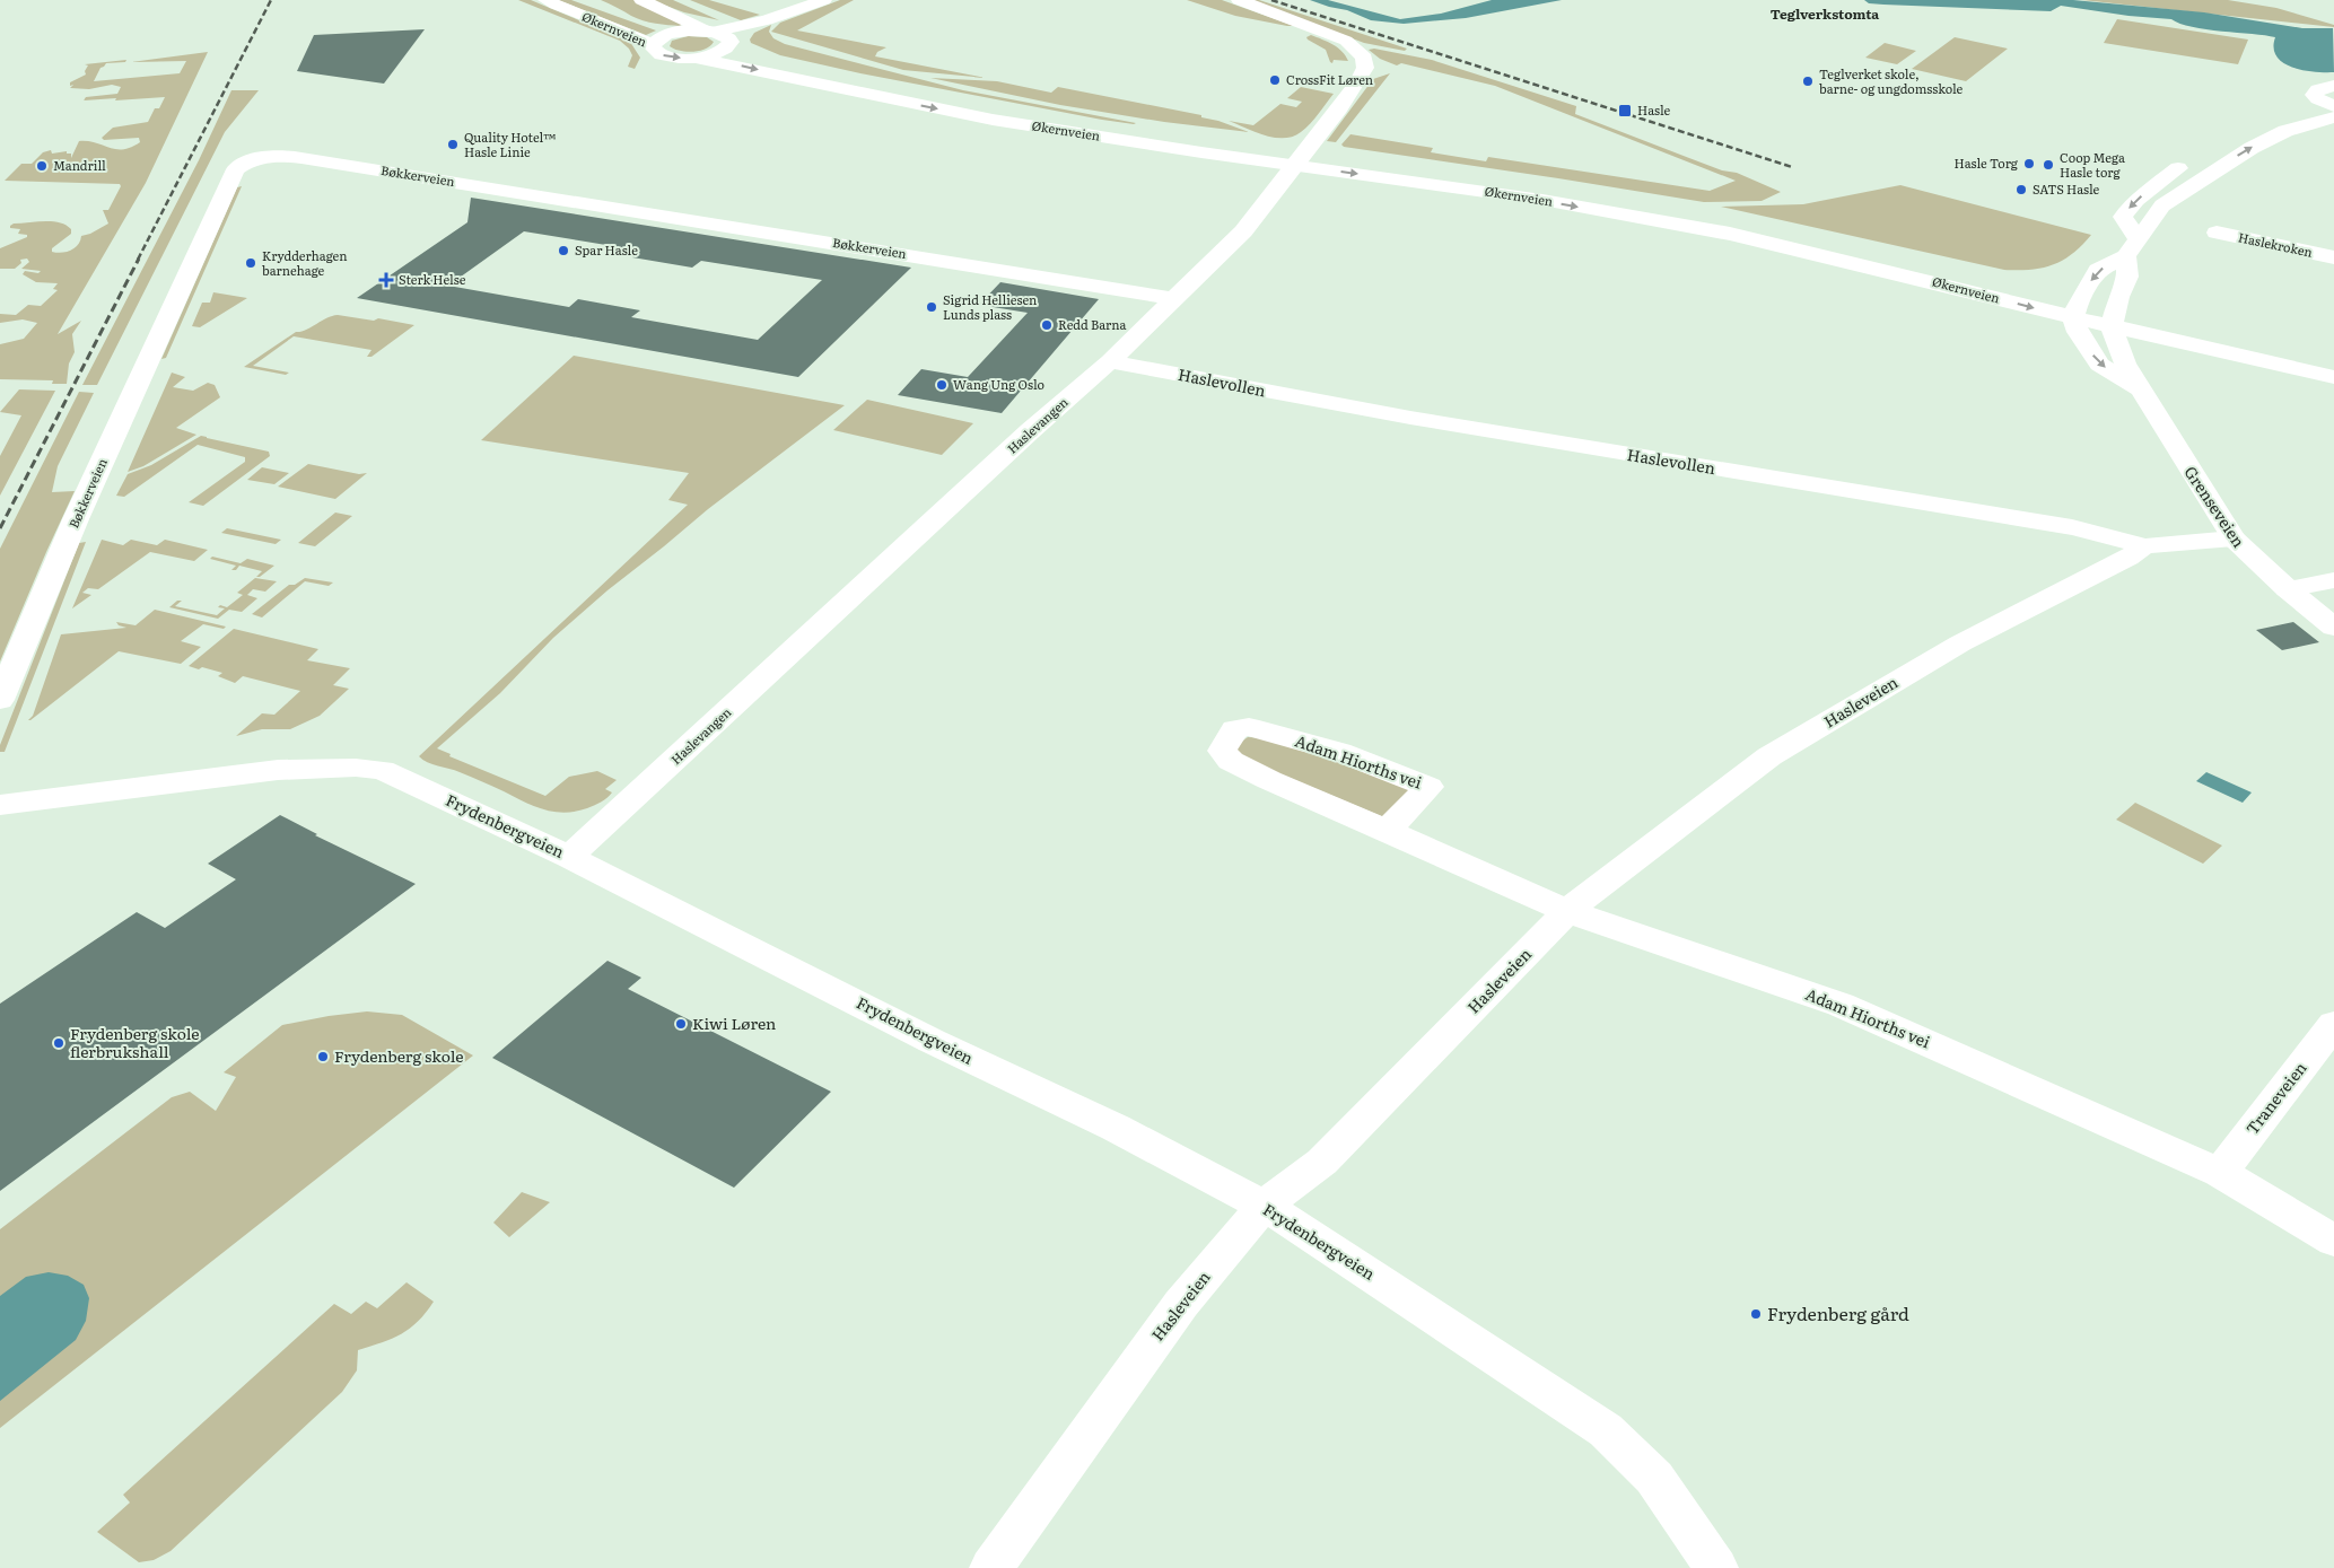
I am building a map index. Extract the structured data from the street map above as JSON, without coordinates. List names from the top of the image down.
{
  "streets": {
    "main road": [
      "Økernveien",
      "Bøkkerveien",
      "Haslekroken",
      "Haslevollen",
      "Haslevangen",
      "Grenseveien",
      "Hasleveien",
      "Adam Hiorths vei",
      "Frydenbergveien",
      "Traneveien"
    ]
  },
  "crossings": [
    ["Økernveien", "Haslevangen"],
    ["Økernveien", "Grenseveien"],
    ["Bøkkerveien", "Haslevangen"],
    ["Haslevollen", "Haslevangen"],
    ["Haslevollen", "Grenseveien"],
    ["Haslevollen", "Hasleveien"],
    ["Haslevangen", "Frydenbergveien"],
    ["Hasleveien", "Adam Hiorths vei"],
    ["Hasleveien", "Frydenbergveien"],
    ["Adam Hiorths vei", "Traneveien"]
  ],
  "districts": ["Teglverkstomta"],
  "places": {
    "other": [
      "CrossFit Løren",
      "Teglverket skole, barne- og ungdomsskole",
      "Quality Hotel™ Hasle Linie",
      "Hasle Torg",
      "Coop Mega Hasle torg",
      "Mandrill",
      "SATS Hasle",
      "Spar Hasle",
      "Krydderhagen barnehage",
      "Sigrid Helliesen Lunds plass",
      "Redd Barna",
      "Wang Ung Oslo",
      "Kiwi Løren",
      "Frydenberg skole flerbrukshall",
      "Frydenberg skole",
      "Frydenberg gård"
    ],
    "transit": ["Hasle"],
    "health": ["Sterk Helse"]
  }
}
